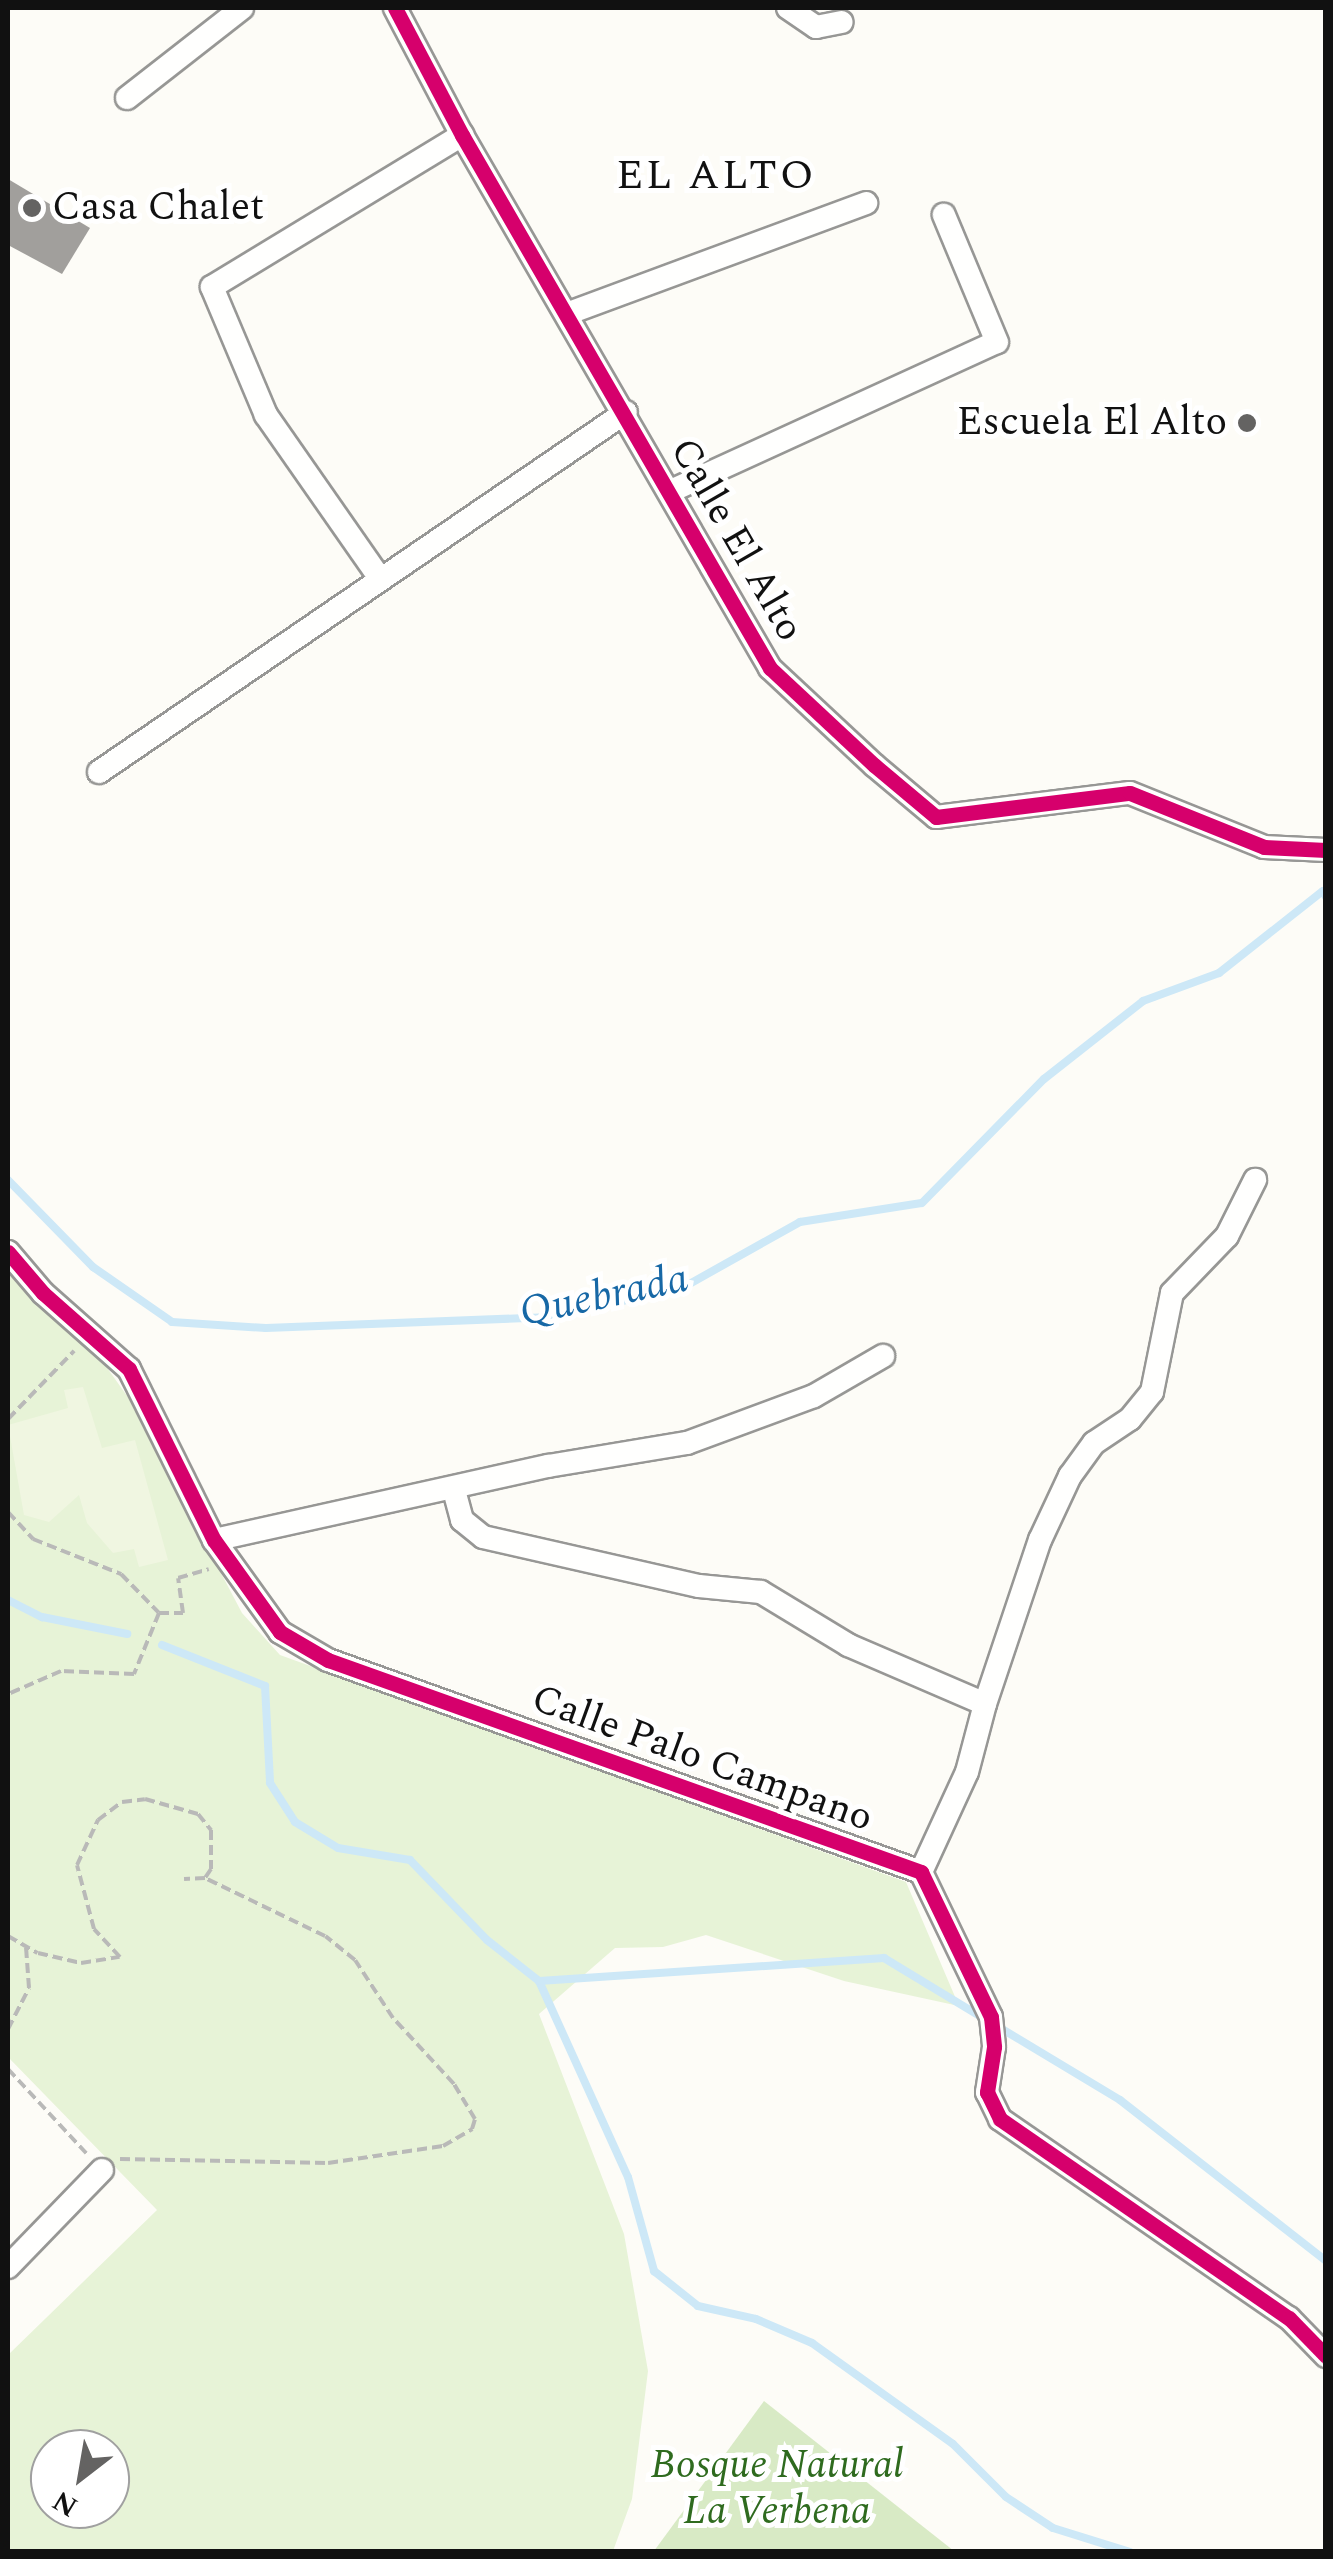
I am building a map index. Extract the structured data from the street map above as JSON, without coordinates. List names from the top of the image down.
{
  "streets": {
    "street": ["Calle El Alto", "Calle Palo Campano"]
  },
  "districts": ["EL ALTO"],
  "water": ["Quebrada"],
  "parks": ["Bosque Natural La Verbena"],
  "places": ["Casa Chalet", "Escuela El Alto"],
  "north": "bottom left"
}
